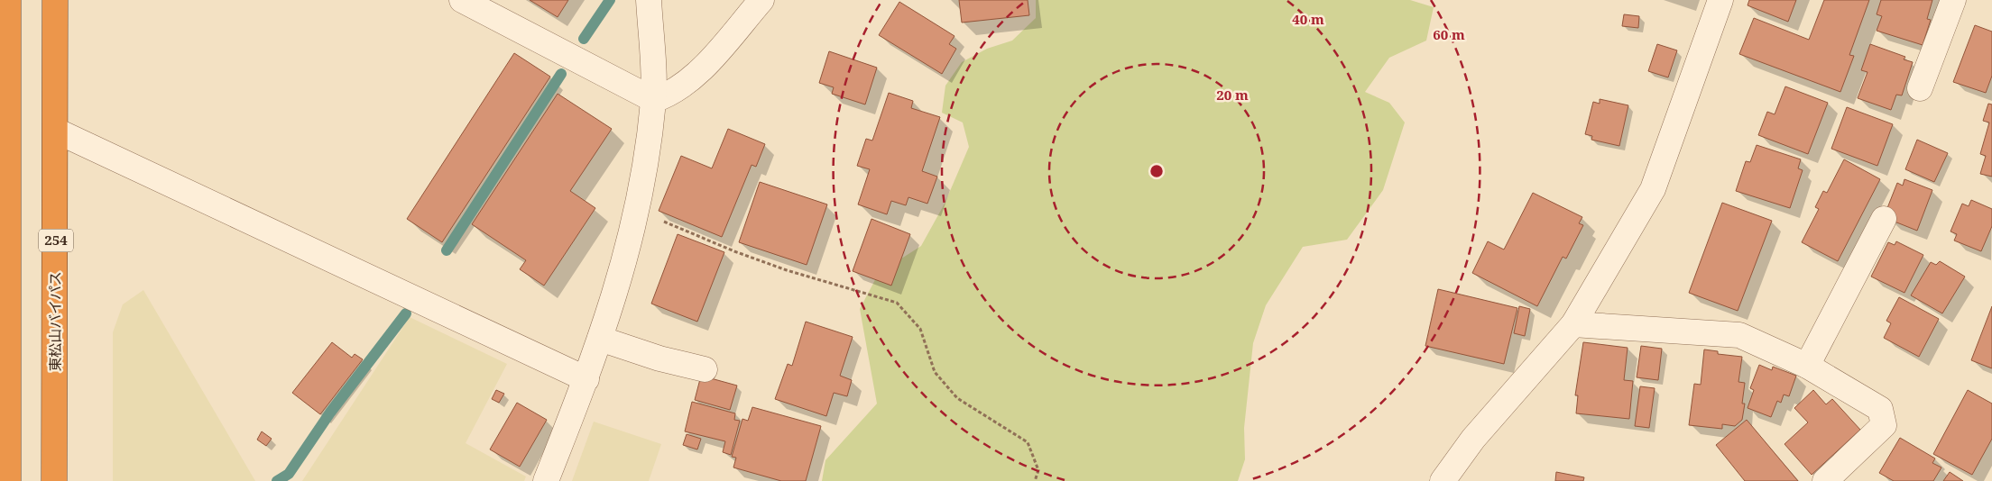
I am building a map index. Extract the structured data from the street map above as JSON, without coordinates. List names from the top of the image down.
{
  "streets": {
    "highway": ["254", "東松山バイパス"]
  },
  "rings": ["40 m", "60 m", "20 m"]
}
